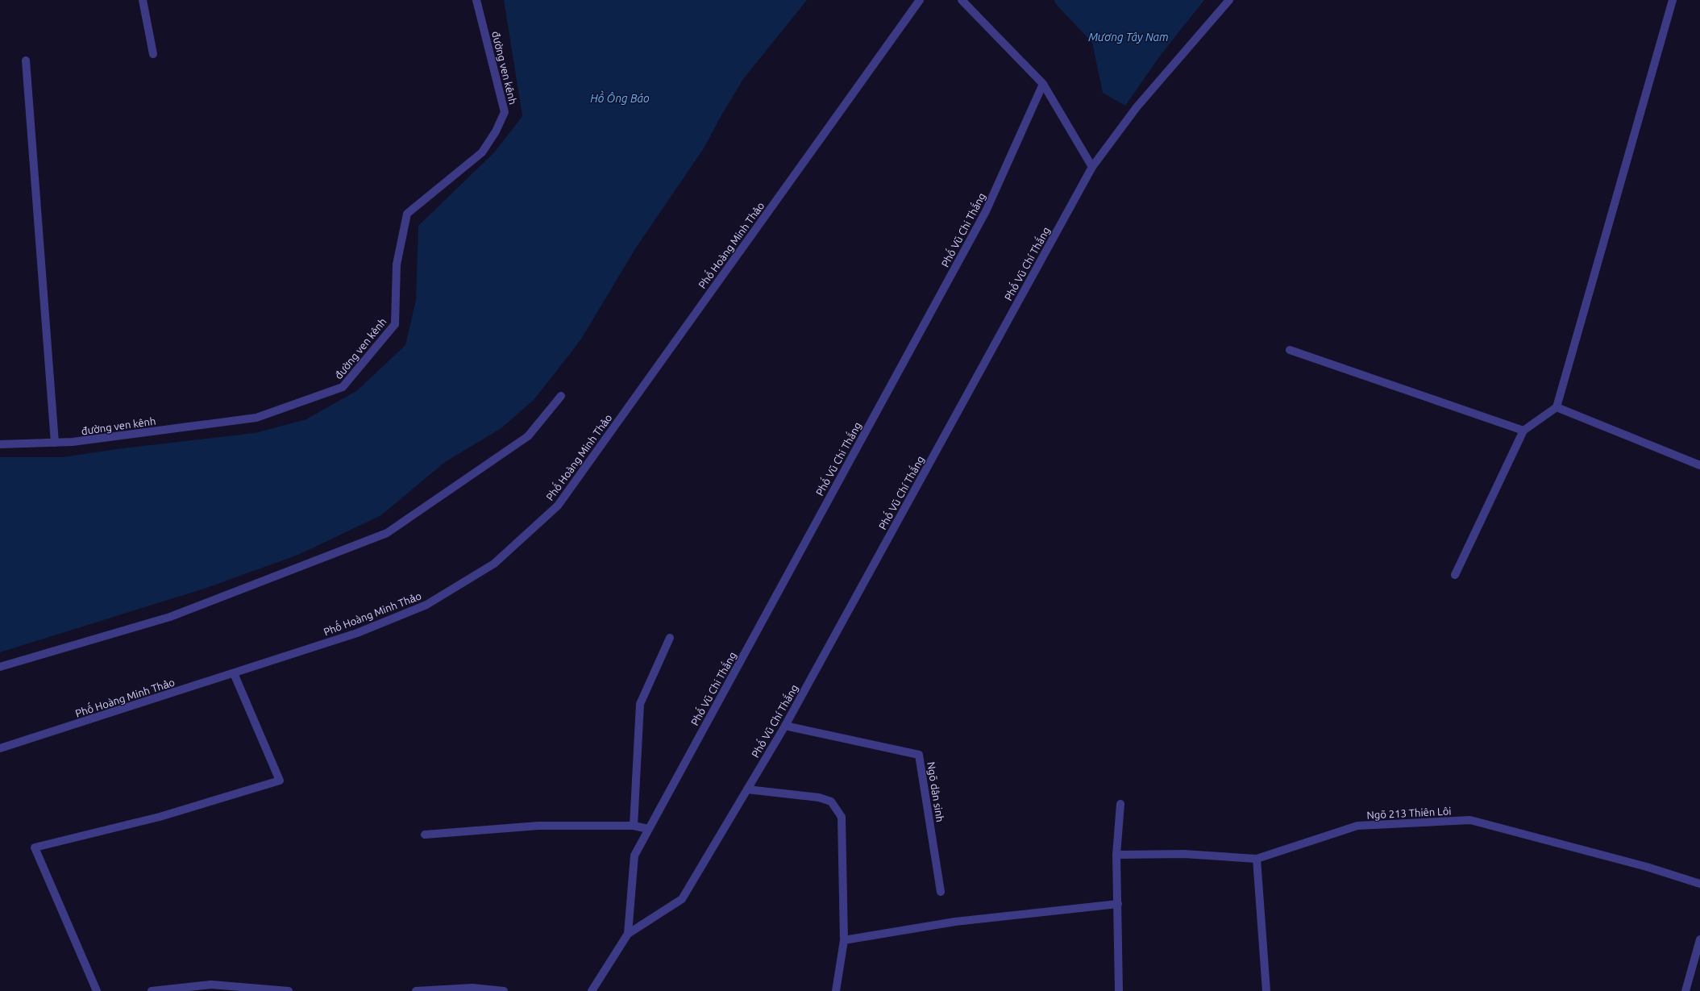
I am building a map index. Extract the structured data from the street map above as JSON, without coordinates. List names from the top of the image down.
{
  "streets": {
    "street": [
      "đường ven kênh",
      "Phố Vũ Chi Thắng",
      "Phố Hoàng Minh Thảo",
      "Phố Vũ Chí Thắng",
      "Ngõ dân sinh",
      "Ngõ 213 Thiên Lôi"
    ]
  },
  "crossings": [
    ["Phố Vũ Chi Thắng", "Phố Vũ Chí Thắng"],
    ["Phố Vũ Chí Thắng", "Ngõ dân sinh"]
  ],
  "water": ["Mương Tây Nam", "Hồ Ông Báo"]
}
